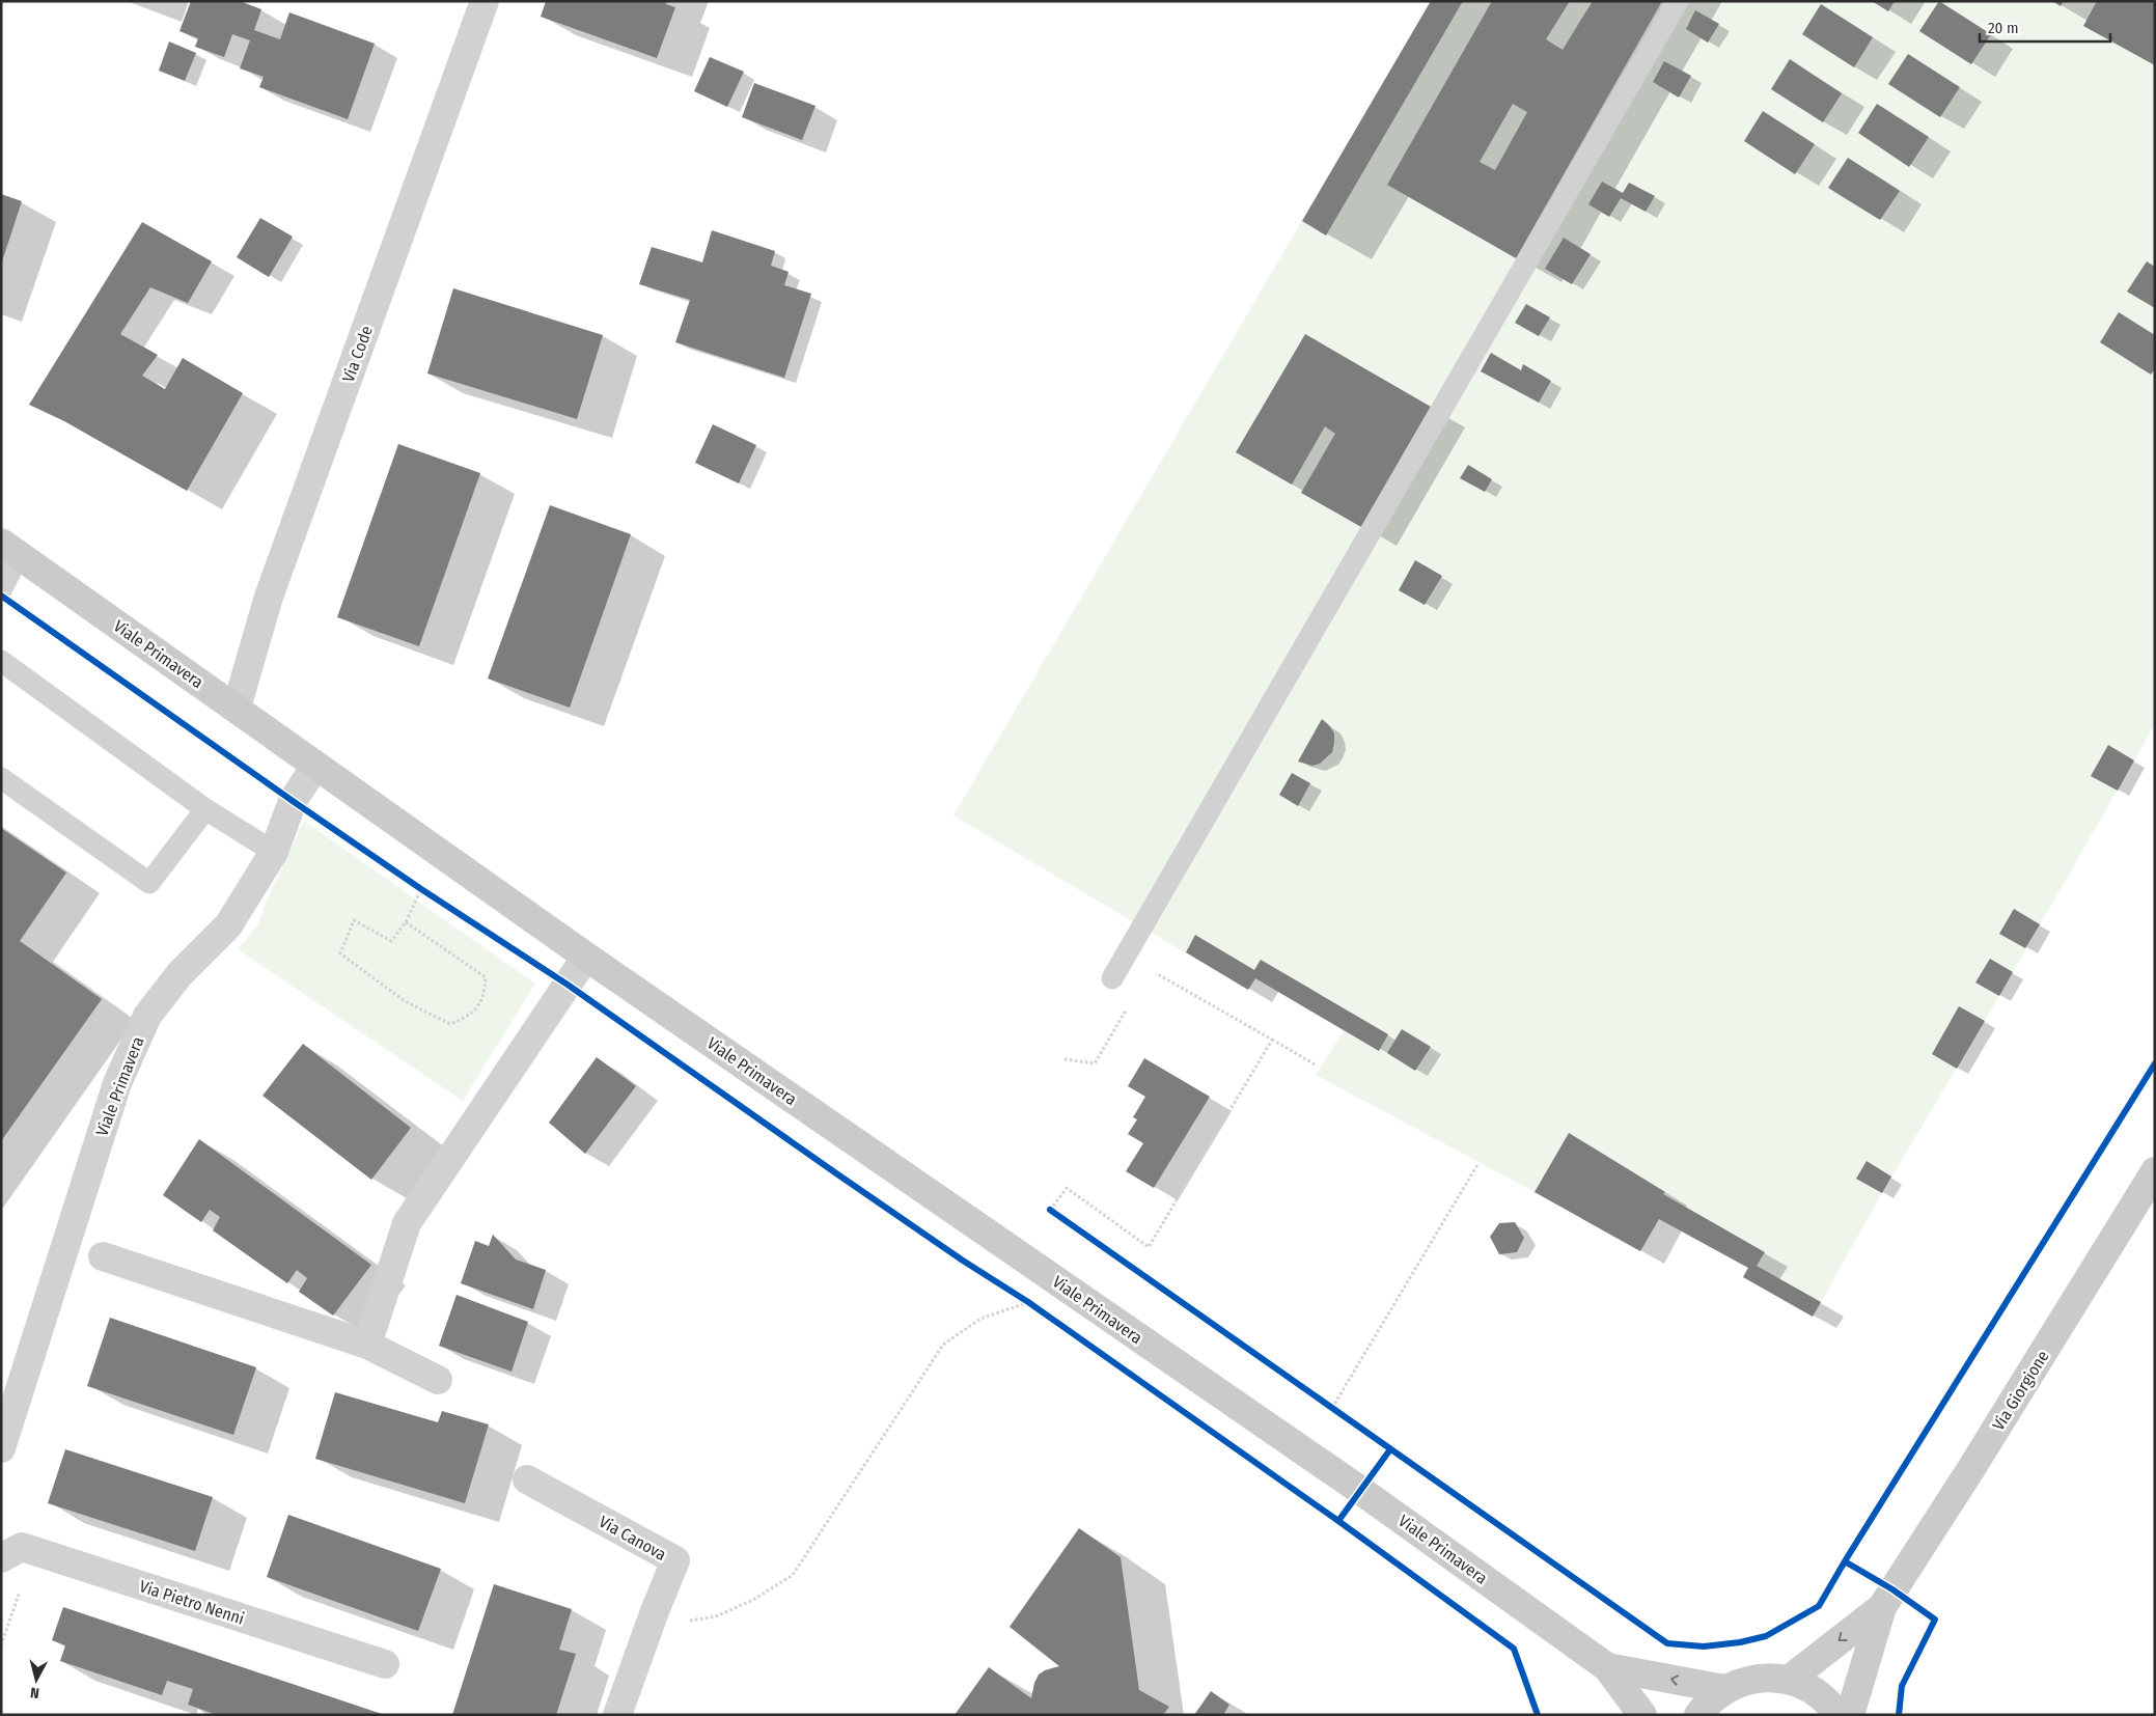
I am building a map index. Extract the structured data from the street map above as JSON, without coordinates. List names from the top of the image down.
{
  "streets": {
    "main road": ["Viale Primavera", "Via Giorgione"],
    "street": ["Via Code", "Via Canova", "Via Pietro Nenni"]
  },
  "crossings": [
    ["Via Code", "Viale Primavera"]
  ],
  "scale_bar": "20 m",
  "north": "bottom"
}
